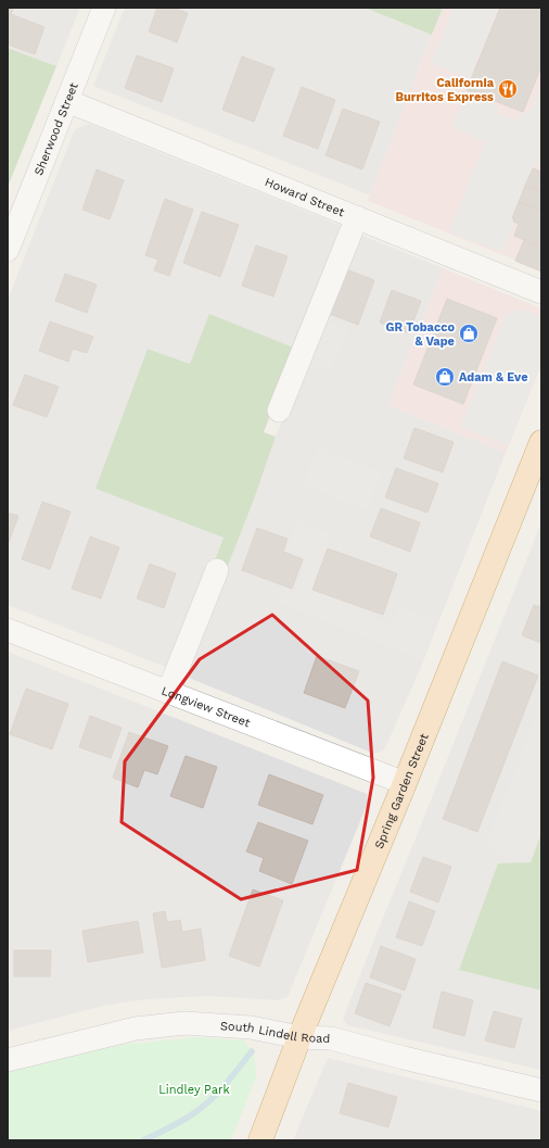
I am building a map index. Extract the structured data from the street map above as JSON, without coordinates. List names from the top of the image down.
{
  "streets": {
    "main road": ["Spring Garden Street"],
    "street": [
      "Sherwood Street",
      "Howard Street",
      "Longview Street",
      "South Lindell Road"
    ]
  },
  "crossings": [
    ["Sherwood Street", "Howard Street"],
    ["Longview Street", "Spring Garden Street"],
    ["Spring Garden Street", "South Lindell Road"]
  ],
  "parks": ["Lindley Park"],
  "places": {
    "restaurant": ["California Burritos Express"],
    "shop": ["GR Tobacco & Vape", "Adam & Eve"]
  }
}
